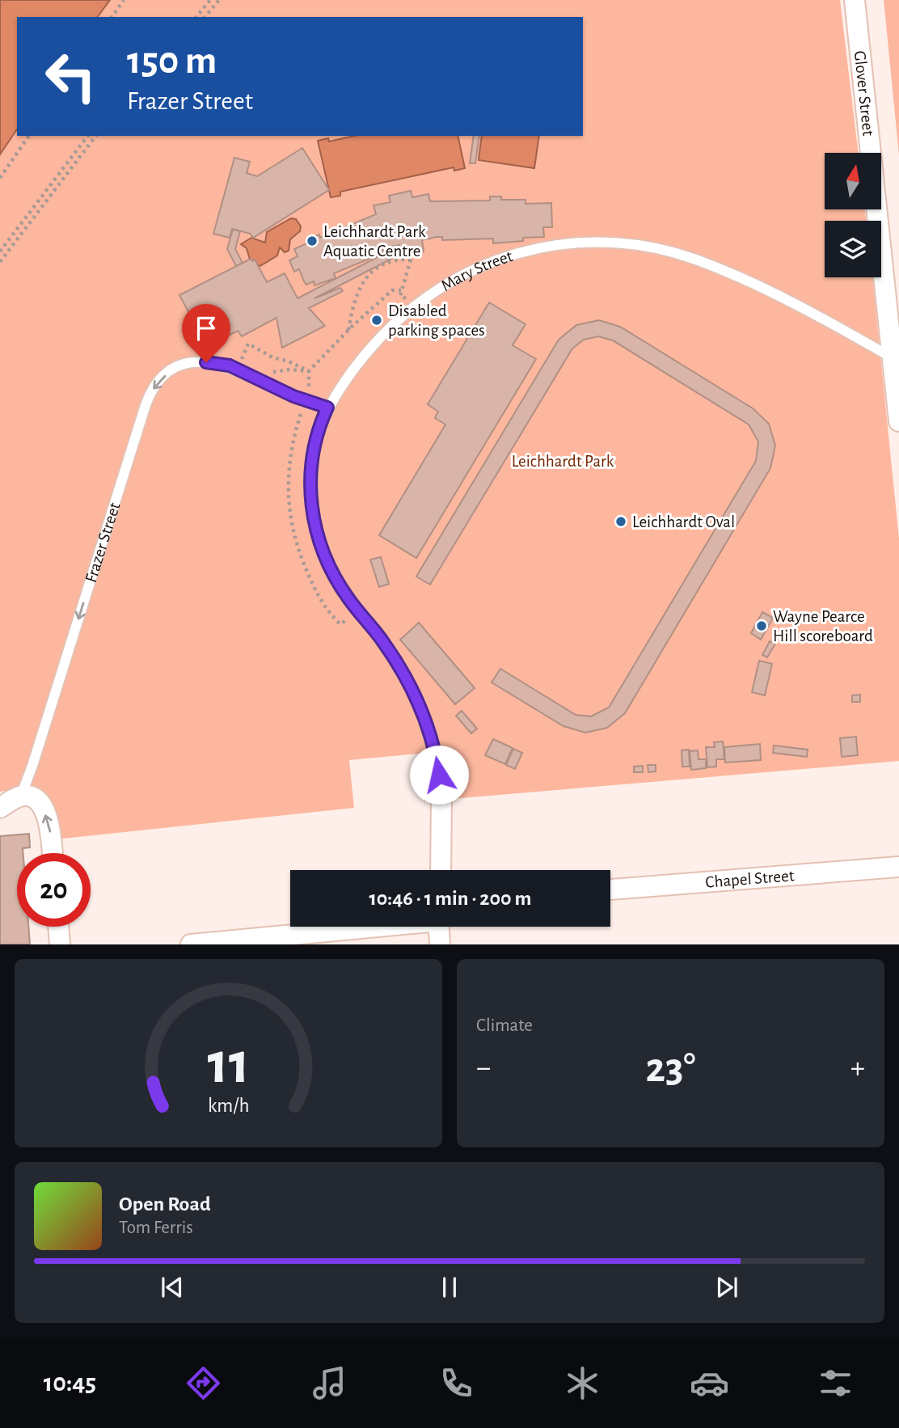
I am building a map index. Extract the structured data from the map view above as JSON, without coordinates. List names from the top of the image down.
{
  "streets": {
    "street": ["Glover Street", "Mary Street", "Chapel Street"],
    "lane": ["Frazer Street"]
  },
  "crossings": [
    ["Glover Street", "Mary Street"],
    ["Mary Street", "Frazer Street"]
  ],
  "parks": ["Leichhardt Park"],
  "places": [
    "Leichhardt Park Aquatic Centre",
    "Disabled parking spaces",
    "Leichhardt Oval",
    "Wayne Pearce Hill scoreboard"
  ],
  "north": "top",
  "page": {
    "turn": ["150 m", "Frazer Street"],
    "limit": "20",
    "trip": "10:46 · 1 min · 200 m",
    "tile": "Climate",
    "heat": ["−", "23°", "+"],
    "song": ["Open Road", "Tom Ferris"],
    "tabs": "10:45",
    "gauge": ["11", "km/h"]
  }
}
